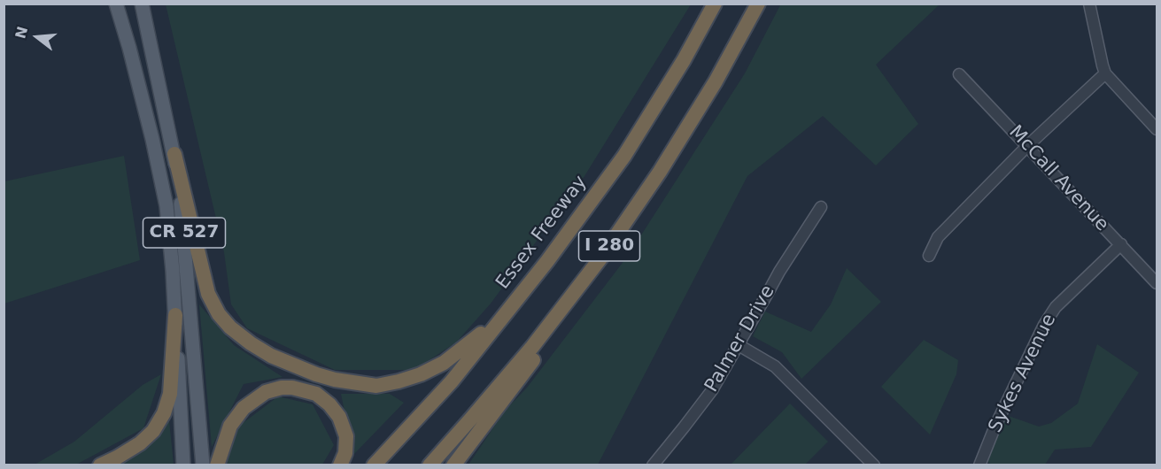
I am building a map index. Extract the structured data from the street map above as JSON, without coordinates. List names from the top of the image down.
{
  "streets": {
    "highway": ["Essex Freeway", "I 280"],
    "main road": ["CR 527"],
    "street": ["McCall Avenue", "Palmer Drive", "Sykes Avenue"]
  },
  "crossings": [
    ["McCall Avenue", "Sykes Avenue"]
  ],
  "north": "left"
}
